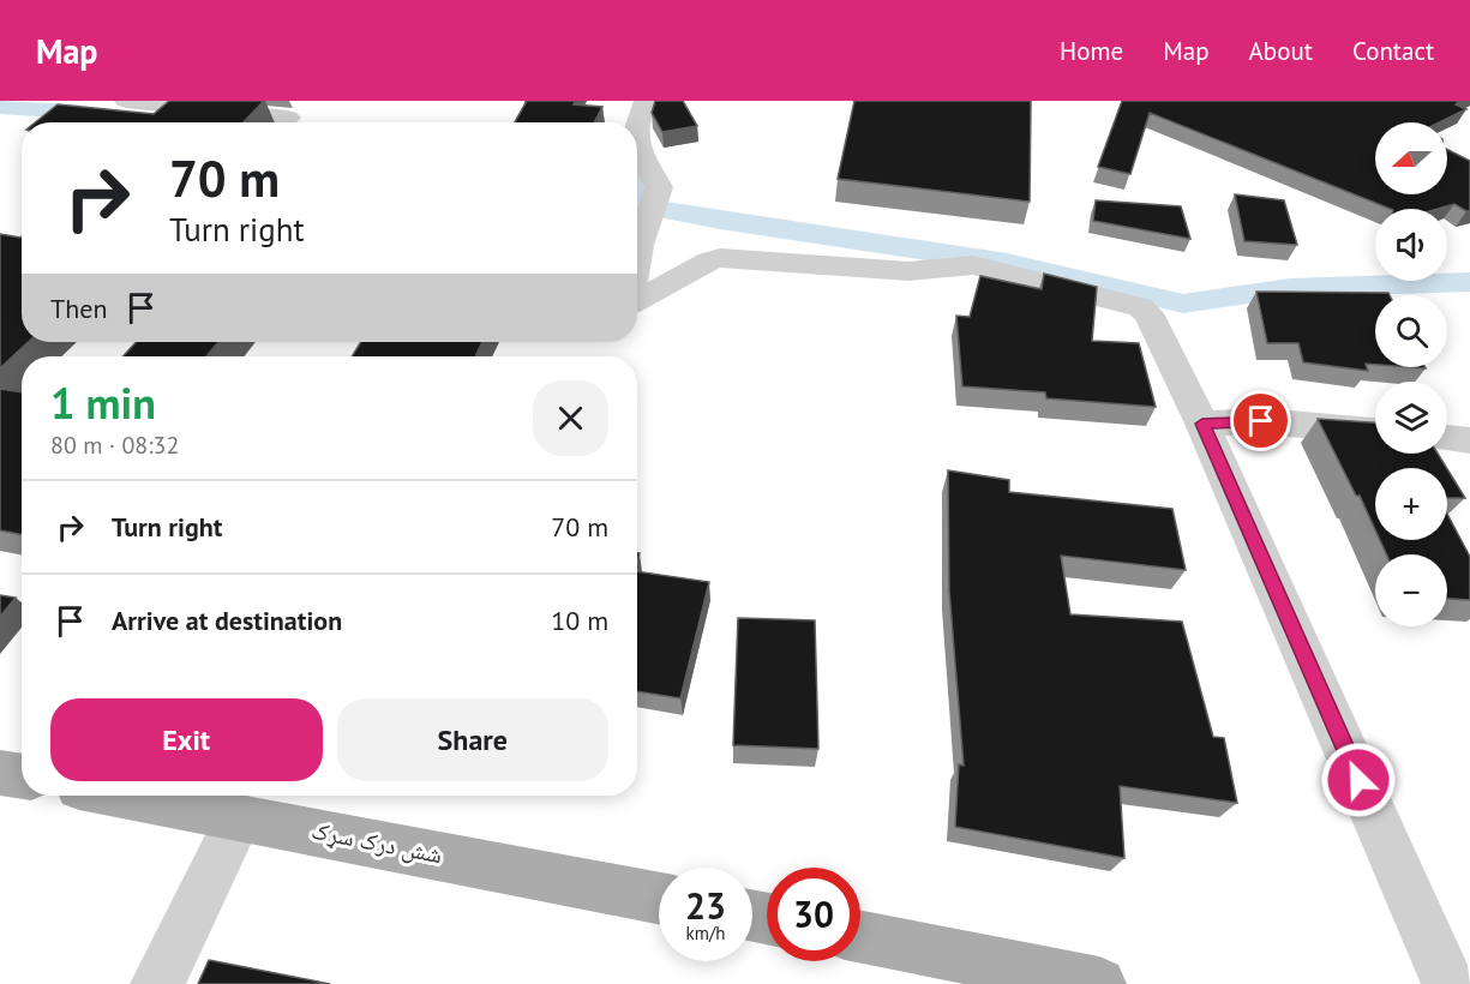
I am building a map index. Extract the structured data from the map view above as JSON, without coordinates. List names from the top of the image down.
{
  "streets": {
    "main road": ["شش درک سړک"]
  },
  "north": "left",
  "page": {
    "header": "Map",
    "nav": [
      "Home",
      "Map",
      "About",
      "Contact"
    ],
    "map_buttons": ["+", "−"],
    "turn": ["70 m", "Turn right"],
    "then": "Then",
    "heading": ["1 min", "80 m · 08:32"],
    "list": [
      {
        "name": "Turn right",
        "value": "70 m"
      },
      {
        "name": "Arrive at destination",
        "value": "10 m"
      }
    ],
    "buttons": ["Exit", "Share"],
    "speed": "23 km/h",
    "limit": "30"
  }
}
